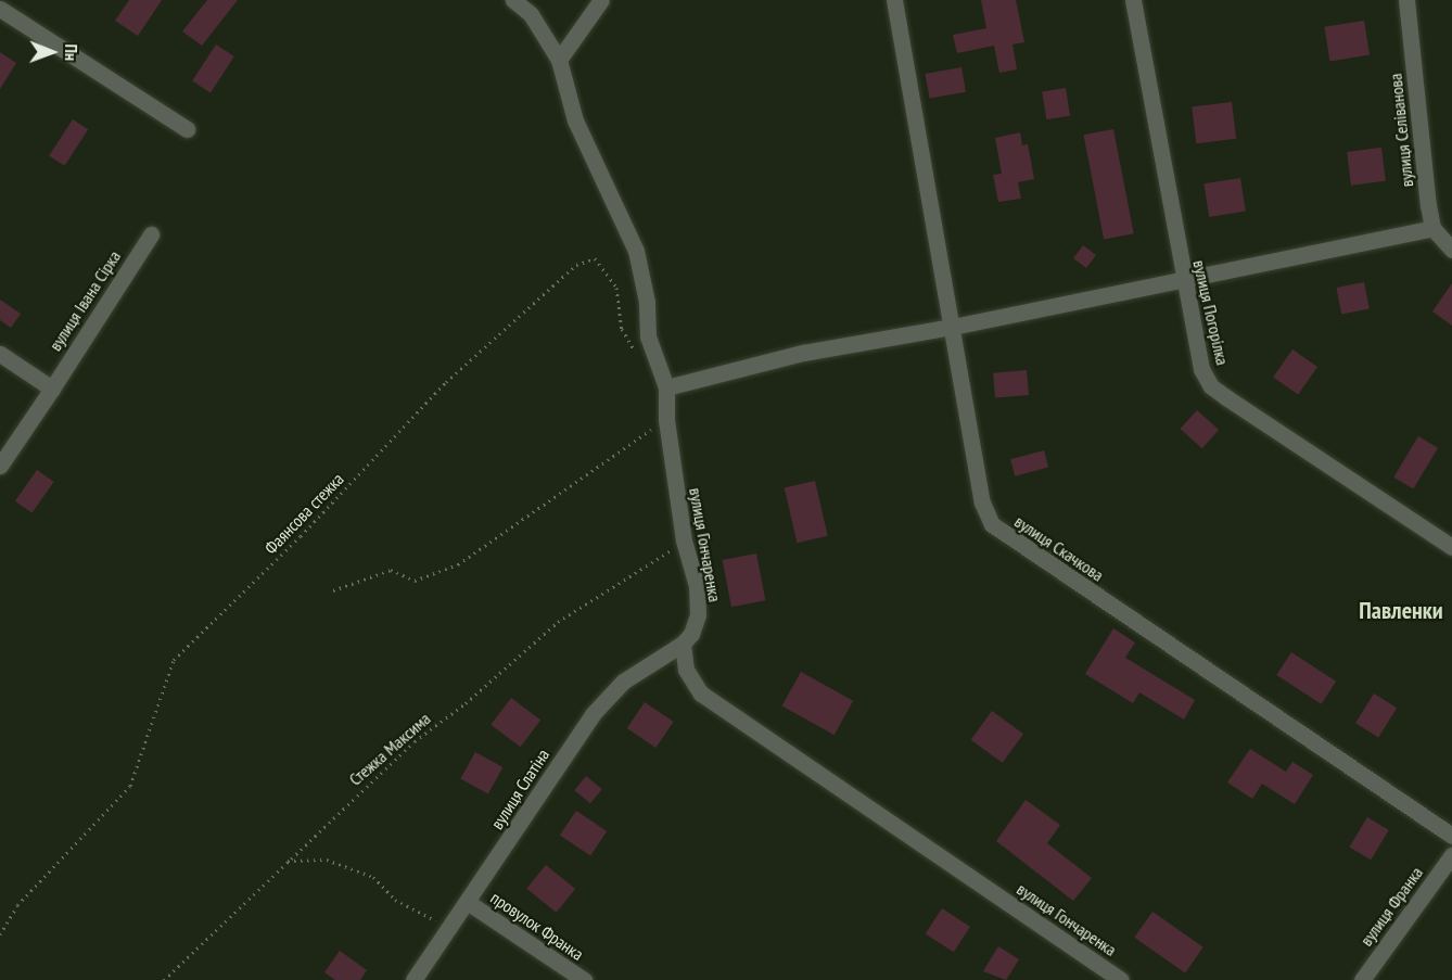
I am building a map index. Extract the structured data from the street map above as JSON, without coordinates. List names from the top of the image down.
{
  "streets": {
    "street": [
      "вулиця Селіванова",
      "вулиця Івана Сірка",
      "вулиця Погорілка",
      "вулиця Гончаренка",
      "вулиця Скачкова",
      "вулиця Слатіна",
      "вулиця Франка",
      "провулок Франка"
    ],
    "path": ["Фаянсова стежка", "Стежка Максима"]
  },
  "crossings": [
    ["Фаянсова стежка", "вулиця Гончаренка"],
    ["вулиця Гончаренка", "Стежка Максима"],
    ["вулиця Гончаренка", "вулиця Слатіна"],
    ["вулиця Слатіна", "провулок Франка"]
  ],
  "districts": ["Павленки"],
  "north": "right"
}
